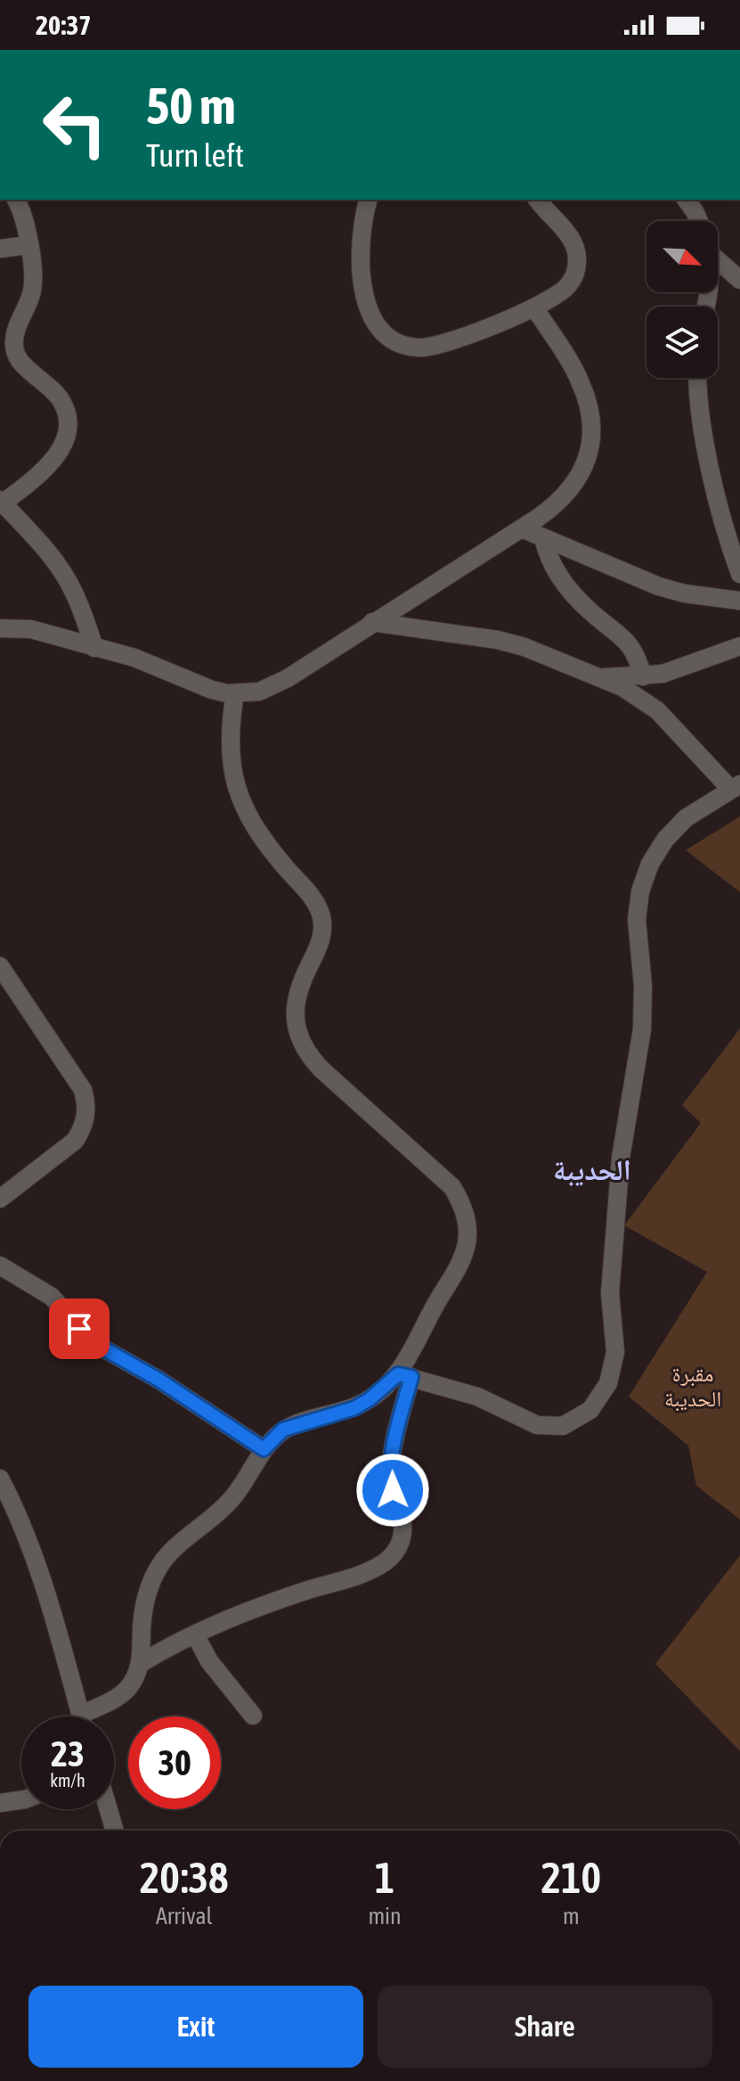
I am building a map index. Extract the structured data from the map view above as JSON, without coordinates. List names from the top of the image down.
{
  "districts": ["الحديبة"],
  "parks": ["مقبرة الحديبة"],
  "north": "bottom right",
  "page": {
    "status": "20:37",
    "turn": ["50 m", "Turn left"],
    "speed": "23 km/h",
    "limit": "30",
    "eta": [
      "20:38",
      "Arrival",
      "1",
      "min",
      "210",
      "m"
    ],
    "buttons": ["Exit", "Share"]
  }
}
